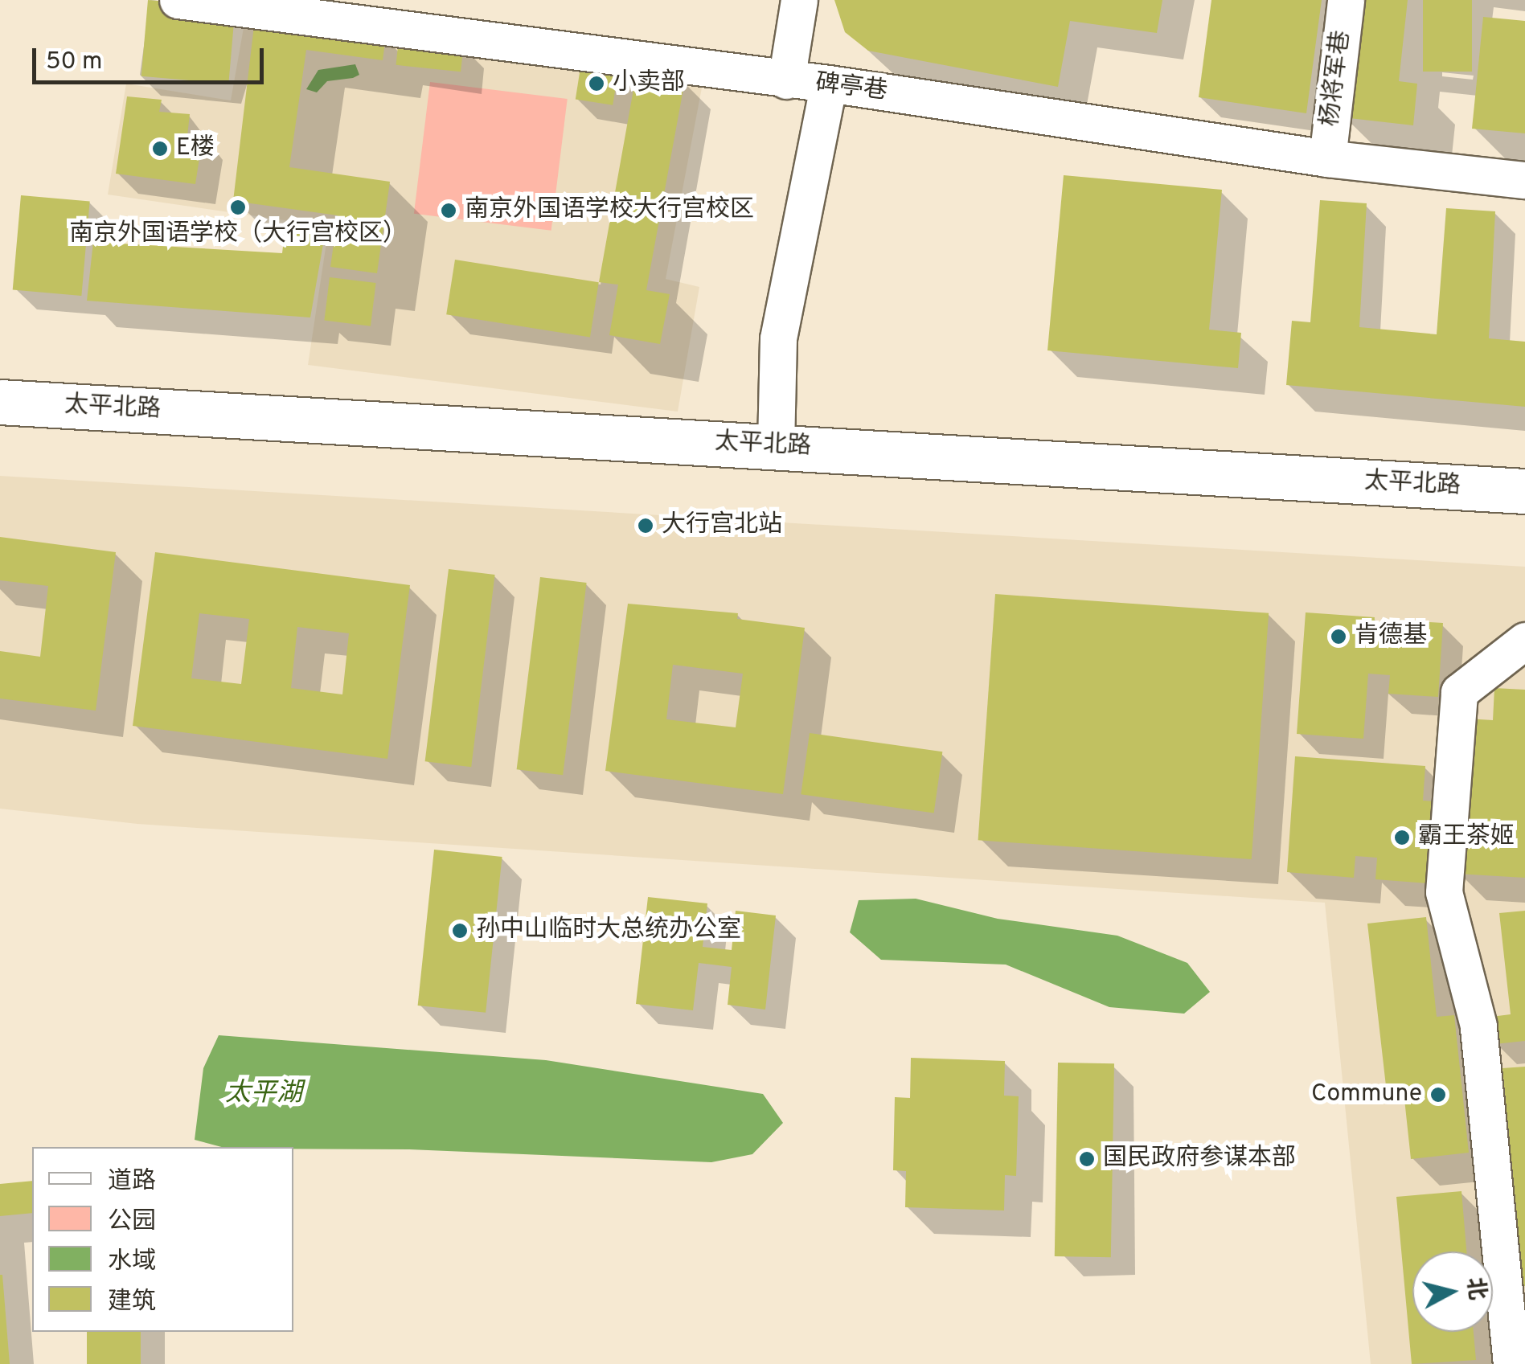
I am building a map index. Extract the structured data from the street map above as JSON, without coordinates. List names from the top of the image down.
{
  "streets": {
    "main road": ["太平北路"],
    "street": ["杨将军巷", "碑亭巷"]
  },
  "crossings": [
    ["杨将军巷", "碑亭巷"]
  ],
  "water": ["太平湖"],
  "places": [
    "小卖部",
    "E楼",
    "南京外国语学校（大行宫校区）",
    "南京外国语学校大行宫校区",
    "大行宫北站",
    "肯德基",
    "霸王茶姬",
    "孙中山临时大总统办公室",
    "Commune",
    "国民政府参谋本部"
  ],
  "legend": [
    "道路",
    "公园",
    "水域",
    "建筑"
  ],
  "scale_bar": "50 m",
  "north": "right"
}
